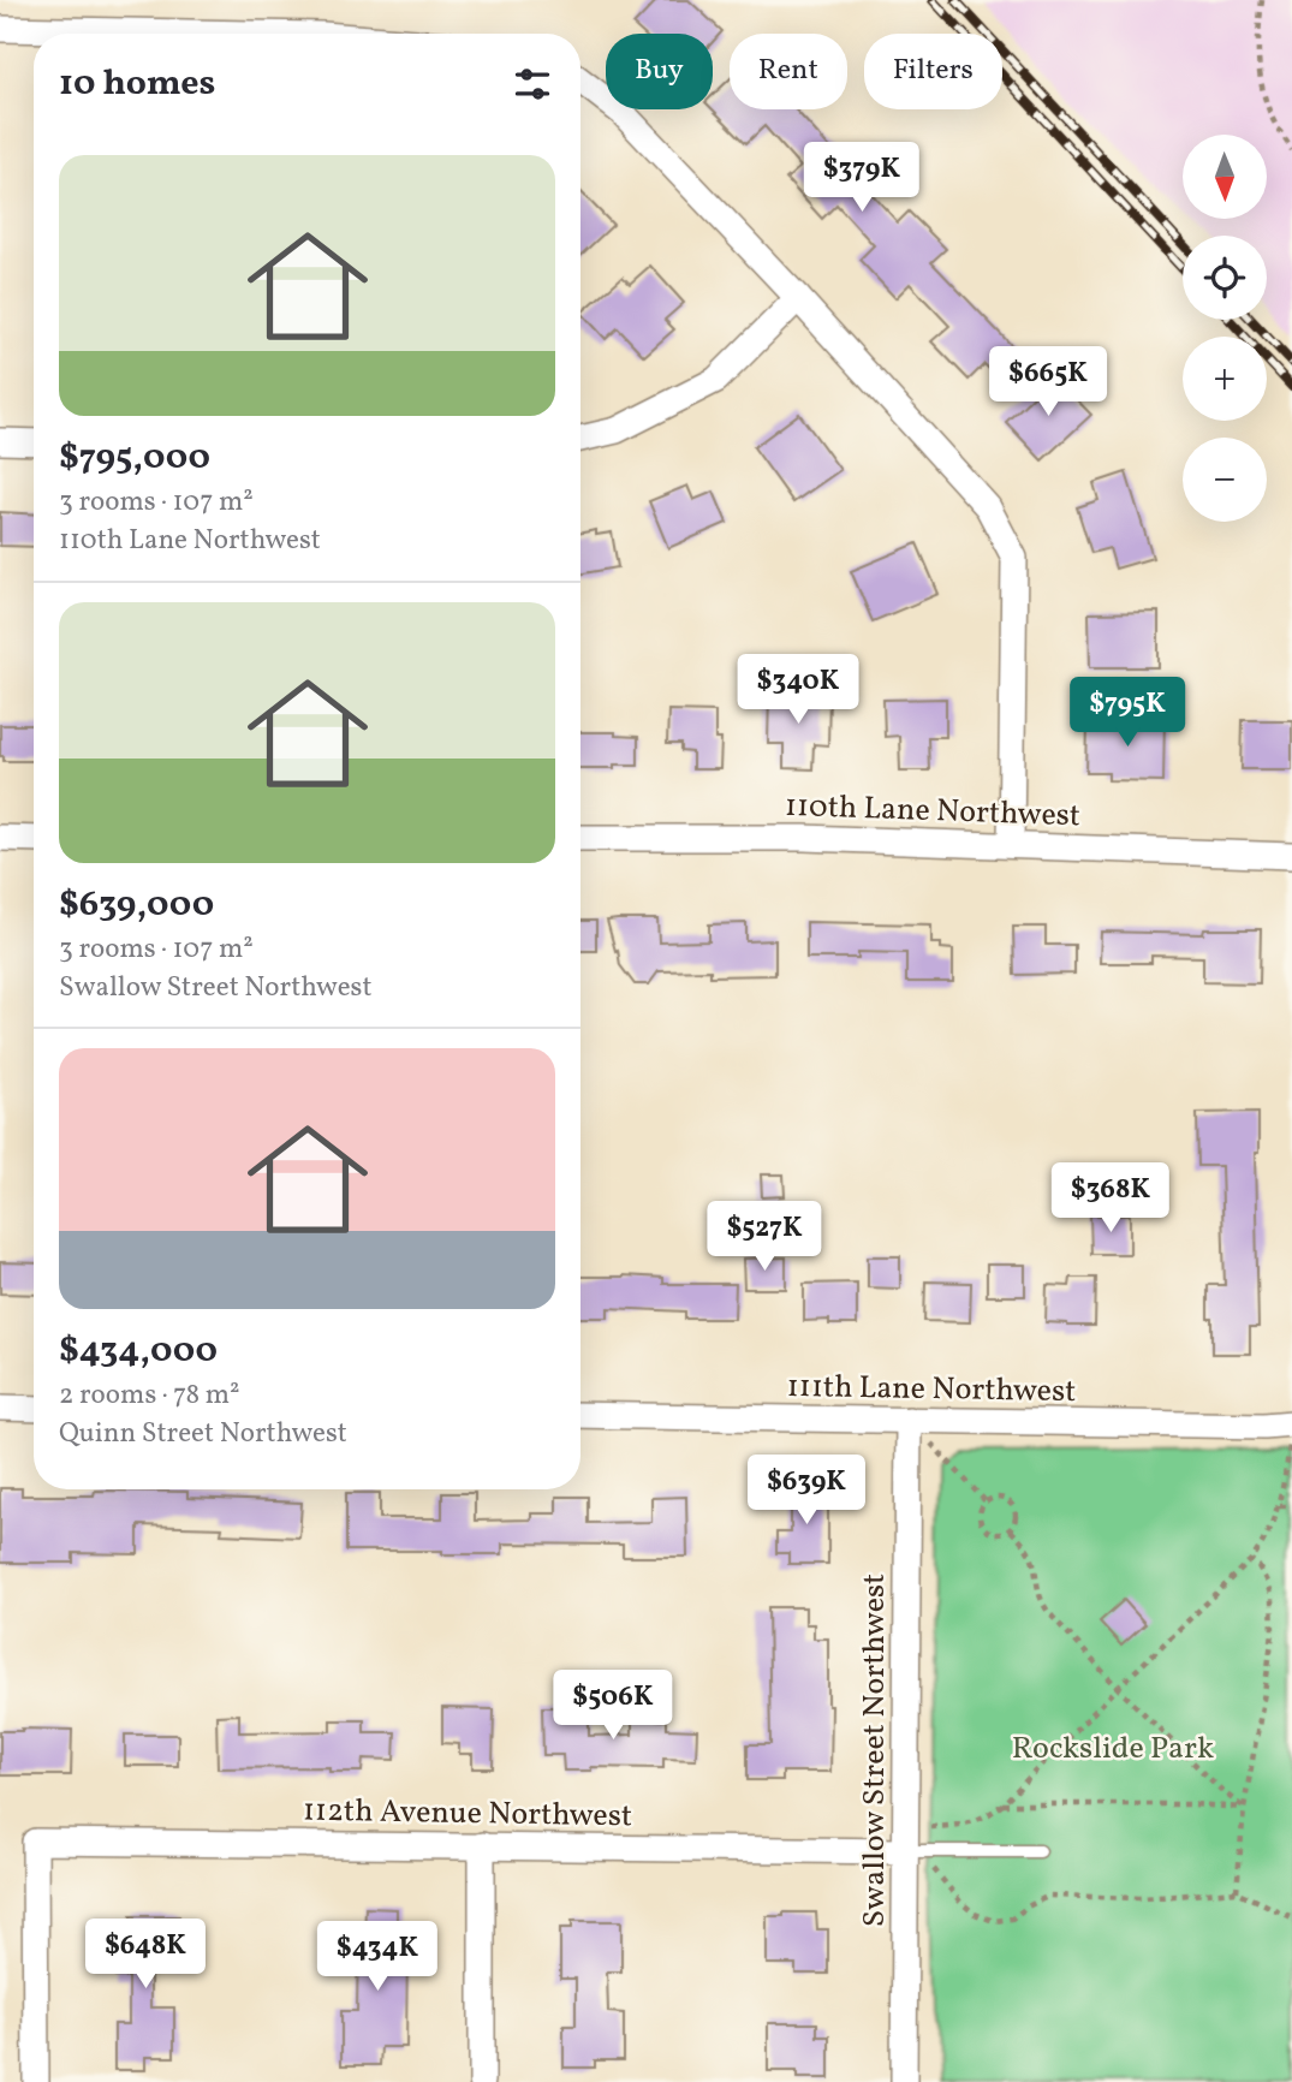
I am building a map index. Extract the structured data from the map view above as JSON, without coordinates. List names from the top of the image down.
{
  "streets": {
    "street": [
      "110th Lane Northwest",
      "111th Lane Northwest",
      "Swallow Street Northwest",
      "112th Avenue Northwest"
    ]
  },
  "crossings": [
    ["111th Lane Northwest", "Swallow Street Northwest"],
    ["Swallow Street Northwest", "112th Avenue Northwest"]
  ],
  "parks": ["Rockslide Park"],
  "north": "bottom",
  "page": {
    "chip": ["Buy", "Rent", "Filters"],
    "heading": "10 homes",
    "map_buttons": ["+", "−"],
    "list": [
      {
        "name": "$795,000",
        "note": "3 rooms · 107 m² · 110th Lane Northwest"
      },
      {
        "name": "$639,000",
        "note": "3 rooms · 107 m² · Swallow Street Northwest"
      },
      {
        "name": "$434,000",
        "note": "2 rooms · 78 m² · Quinn Street Northwest"
      }
    ],
    "price": [
      "$379K",
      "$665K",
      "$340K",
      "$795K",
      "$368K",
      "$527K",
      "$639K",
      "$506K",
      "$648K",
      "$434K"
    ]
  }
}
